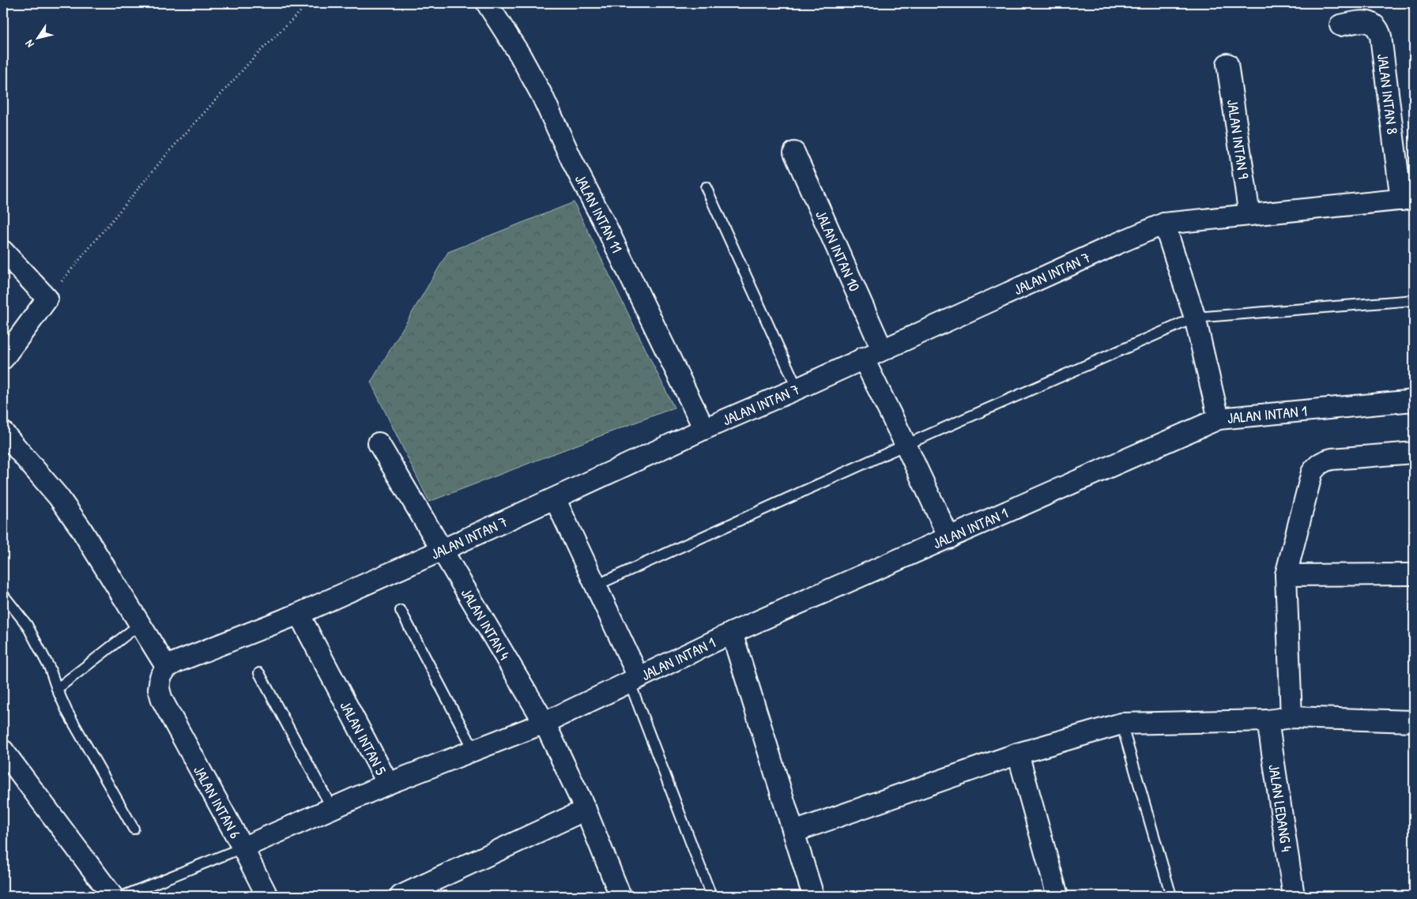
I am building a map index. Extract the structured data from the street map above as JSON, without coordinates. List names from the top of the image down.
{
  "streets": {
    "street": [
      "JALAN INTAN 8",
      "JALAN INTAN 9",
      "JALAN INTAN 11",
      "JALAN INTAN 10",
      "JALAN INTAN 7",
      "JALAN INTAN 1",
      "JALAN INTAN 4",
      "JALAN INTAN 5",
      "JALAN INTAN 6",
      "JALAN LEDANG 4"
    ]
  },
  "crossings": [
    ["JALAN INTAN 8", "JALAN INTAN 7"],
    ["JALAN INTAN 9", "JALAN INTAN 7"],
    ["JALAN INTAN 11", "JALAN INTAN 7"],
    ["JALAN INTAN 10", "JALAN INTAN 7"],
    ["JALAN INTAN 7", "JALAN INTAN 4"],
    ["JALAN INTAN 7", "JALAN INTAN 5"],
    ["JALAN INTAN 7", "JALAN INTAN 6"],
    ["JALAN INTAN 1", "JALAN INTAN 4"],
    ["JALAN INTAN 1", "JALAN INTAN 5"],
    ["JALAN INTAN 5", "JALAN INTAN 6"]
  ],
  "north": "bottom left"
}
